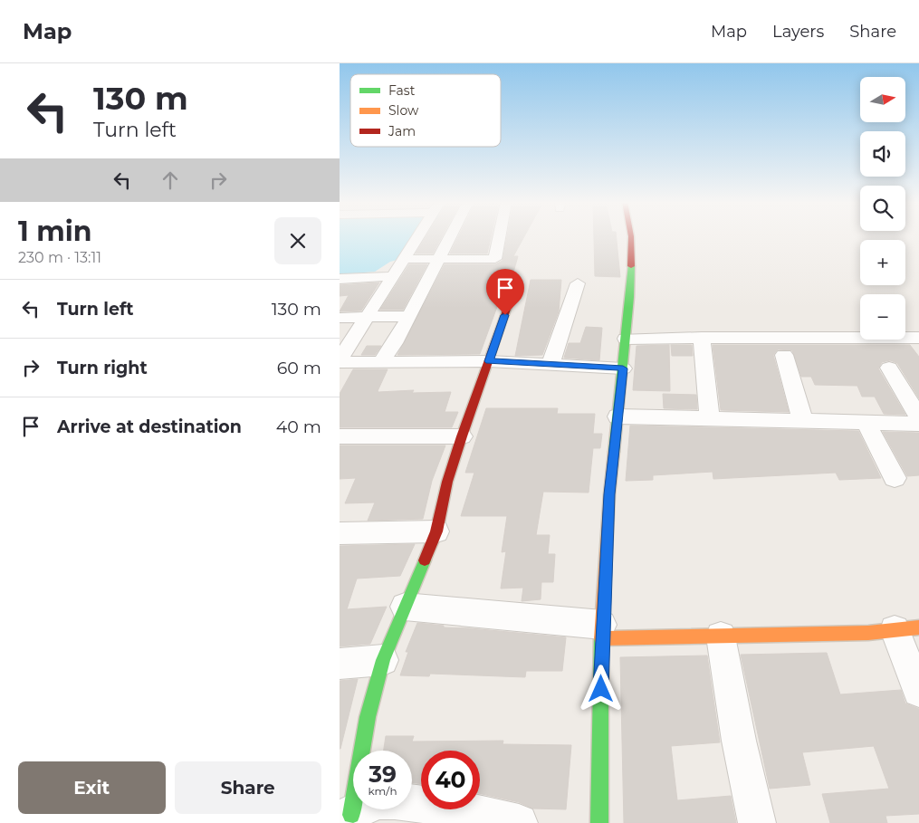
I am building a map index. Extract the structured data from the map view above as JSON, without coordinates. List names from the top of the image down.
{
  "legend": ["Fast", "Slow", "Jam"],
  "north": "right",
  "page": {
    "header": "Map",
    "nav": ["Map", "Layers", "Share"],
    "turn": ["130 m", "Turn left"],
    "map_buttons": ["+", "−"],
    "heading": ["1 min", "230 m · 13:11"],
    "list": [
      {
        "name": "Turn left",
        "value": "130 m"
      },
      {
        "name": "Turn right",
        "value": "60 m"
      },
      {
        "name": "Arrive at destination",
        "value": "40 m"
      }
    ],
    "speed": "39 km/h",
    "limit": "40",
    "buttons": ["Exit", "Share"]
  }
}
